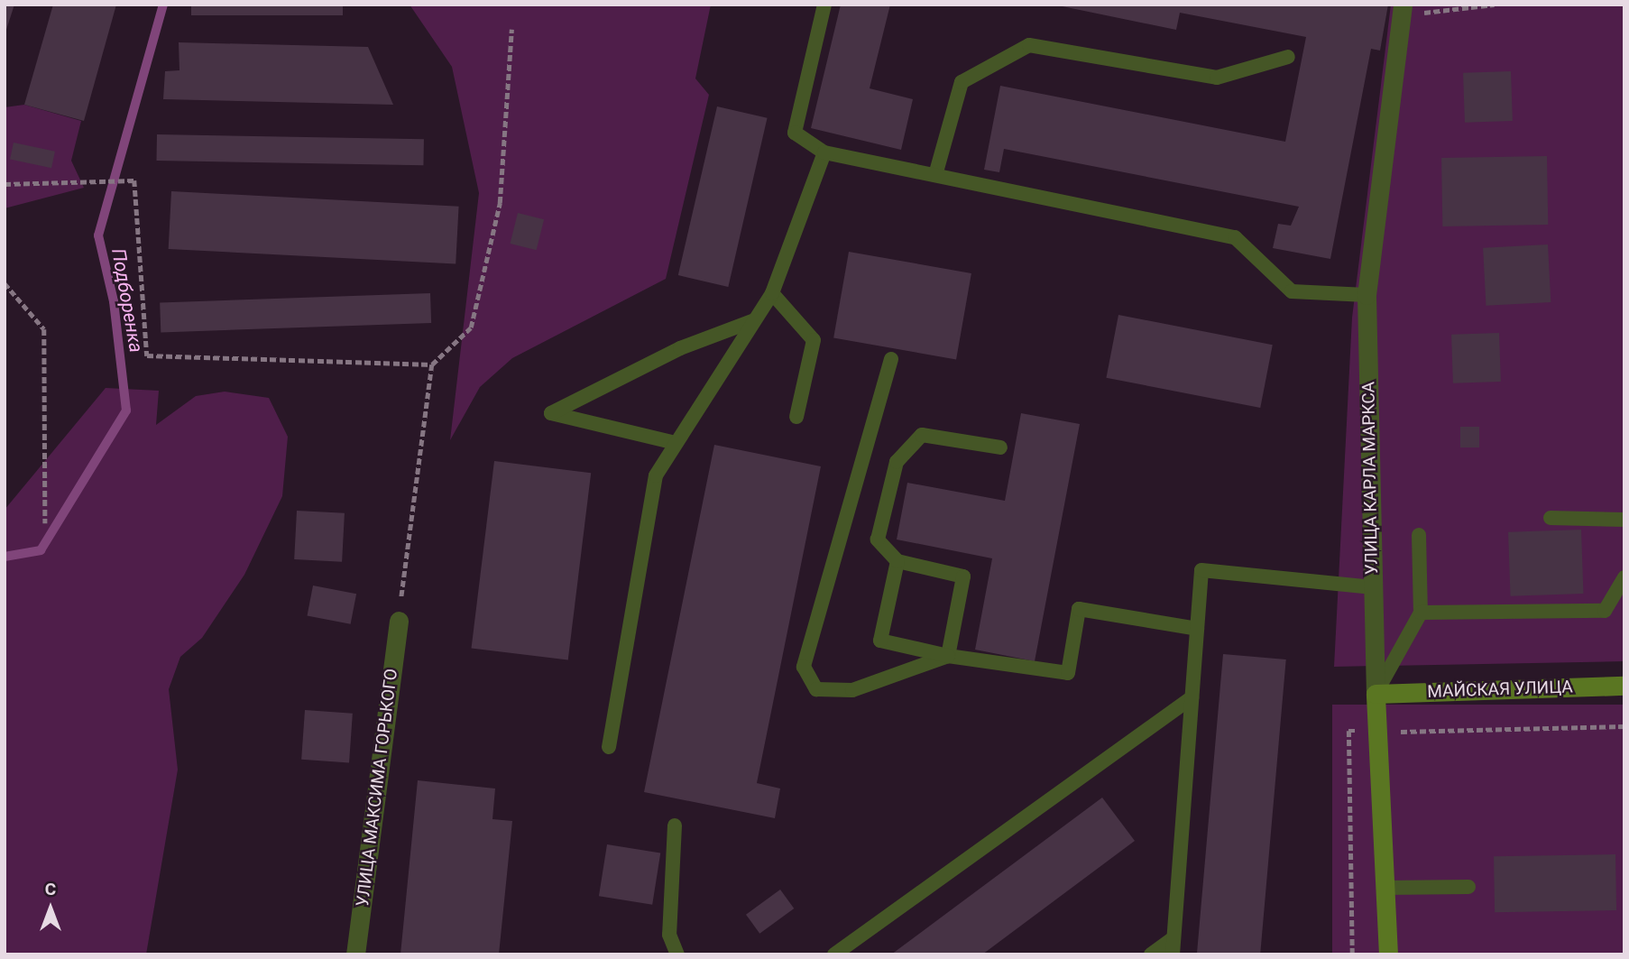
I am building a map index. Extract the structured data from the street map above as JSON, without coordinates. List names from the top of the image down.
{
  "streets": {
    "street": ["УЛИЦА КАРЛА МАРКСА", "МАЙСКАЯ УЛИЦА", "УЛИЦА МАКСИМА ГОРЬКОГО"]
  },
  "crossings": [
    ["УЛИЦА КАРЛА МАРКСА", "МАЙСКАЯ УЛИЦА"]
  ],
  "water": ["Подборенка"],
  "north": "top"
}
